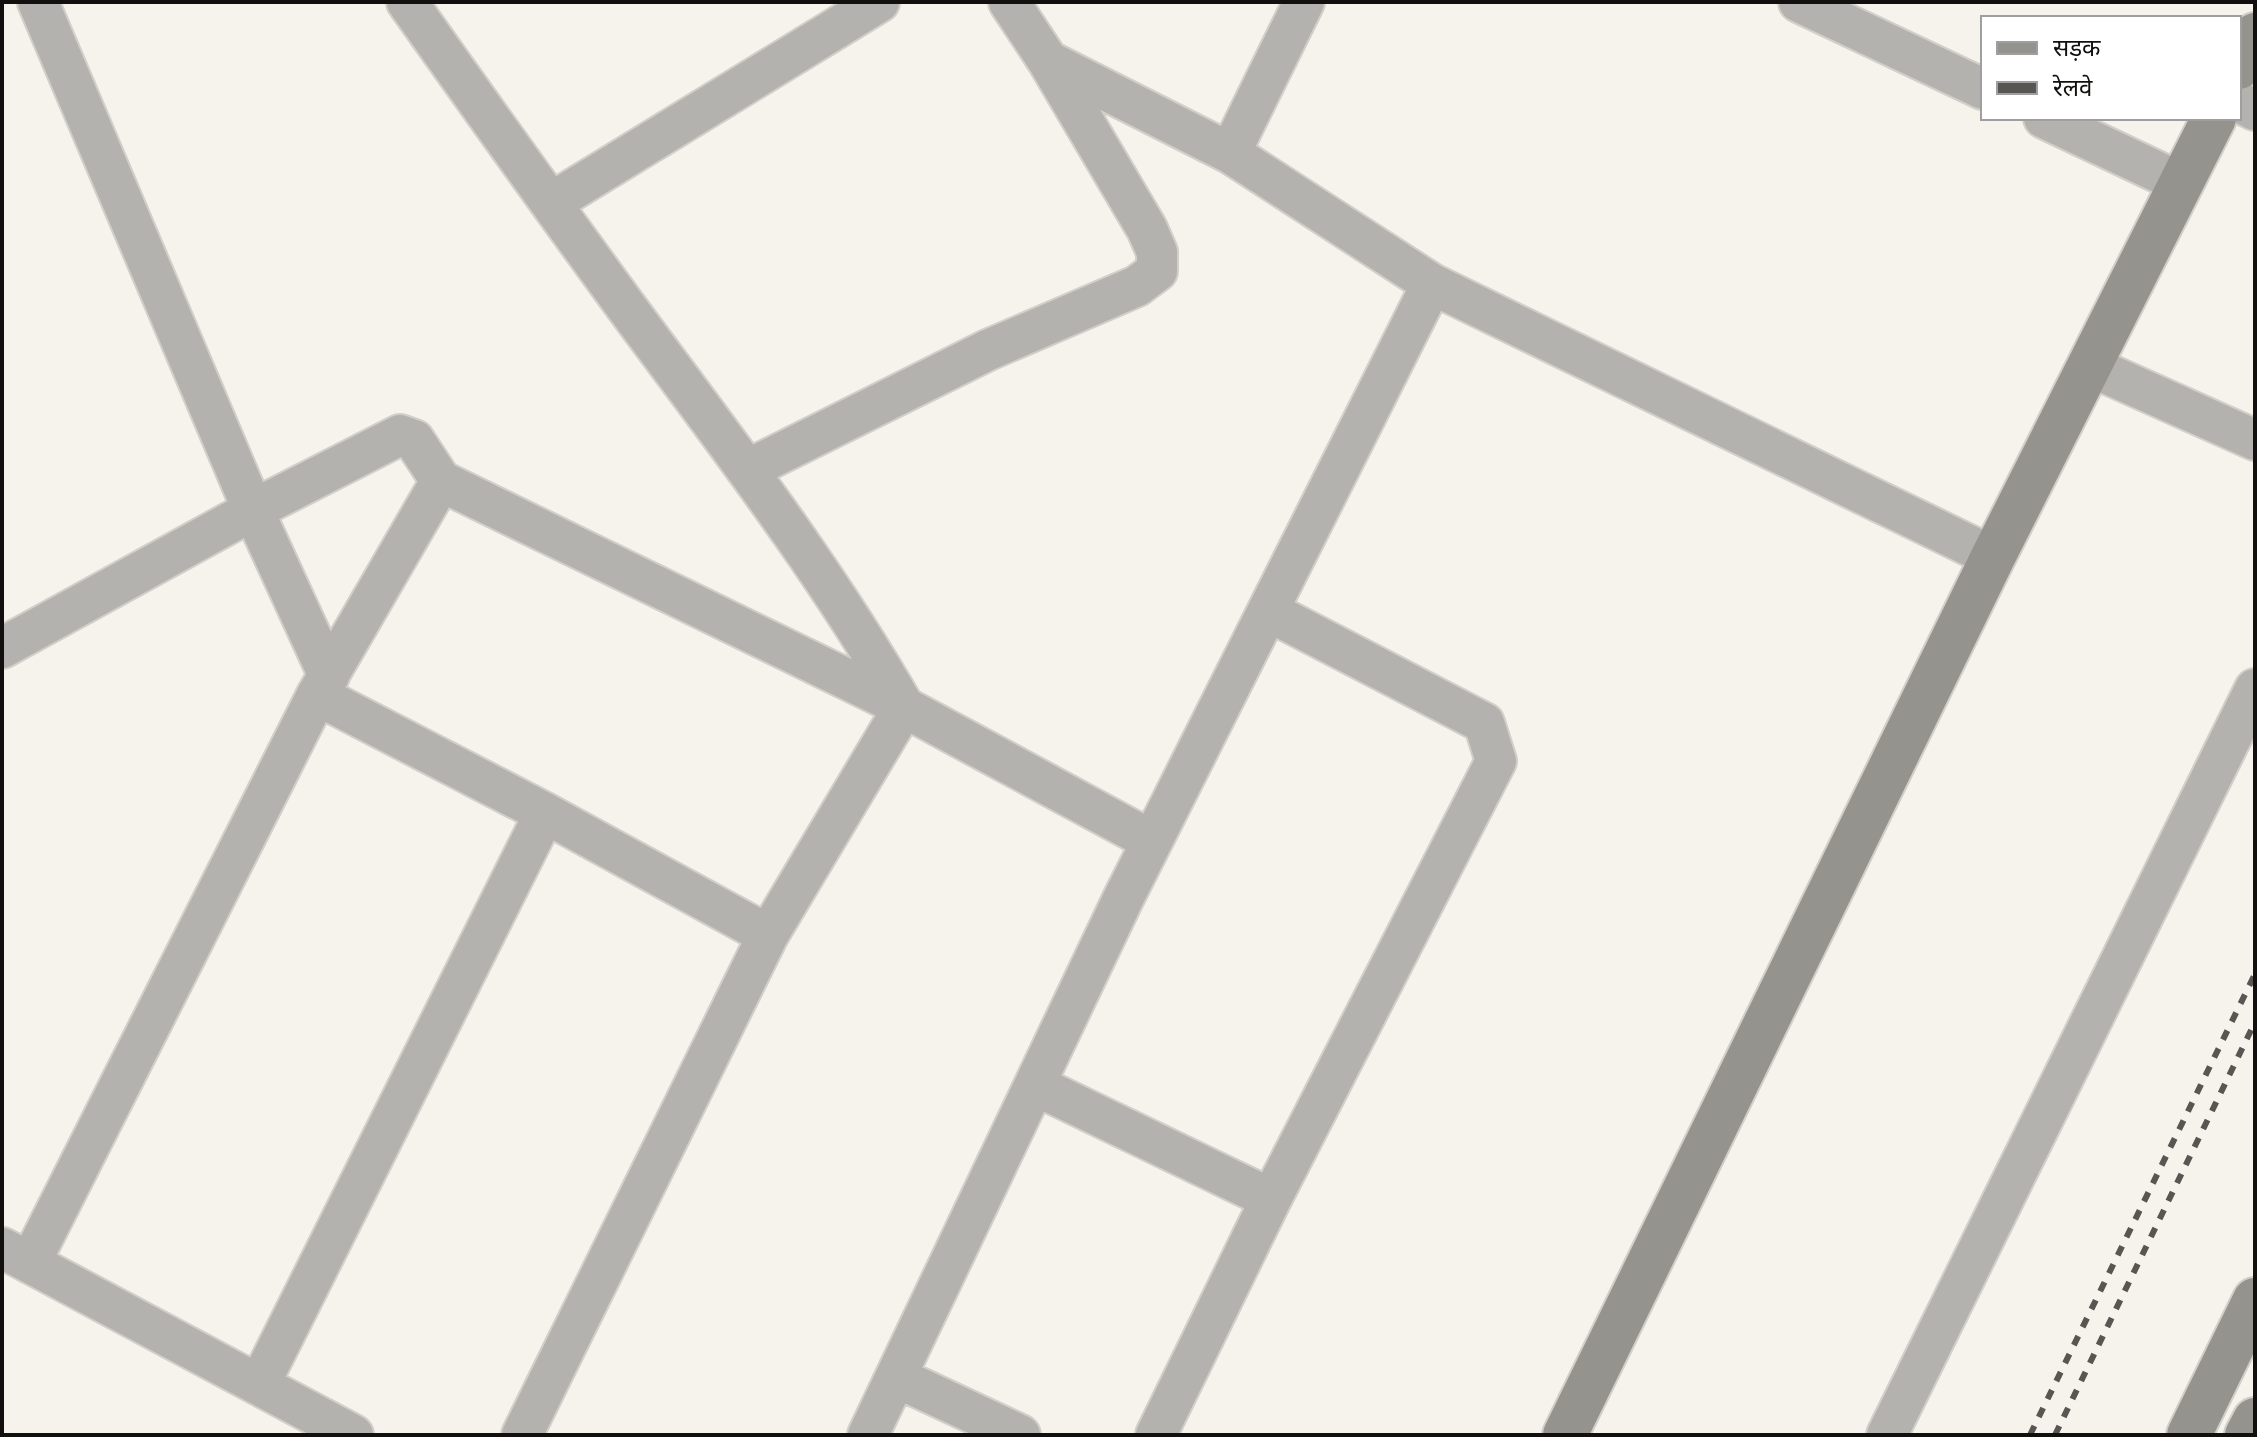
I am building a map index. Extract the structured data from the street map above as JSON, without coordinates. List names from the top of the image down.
{
  "legend": ["सड़क", "रेलवे"]
}
